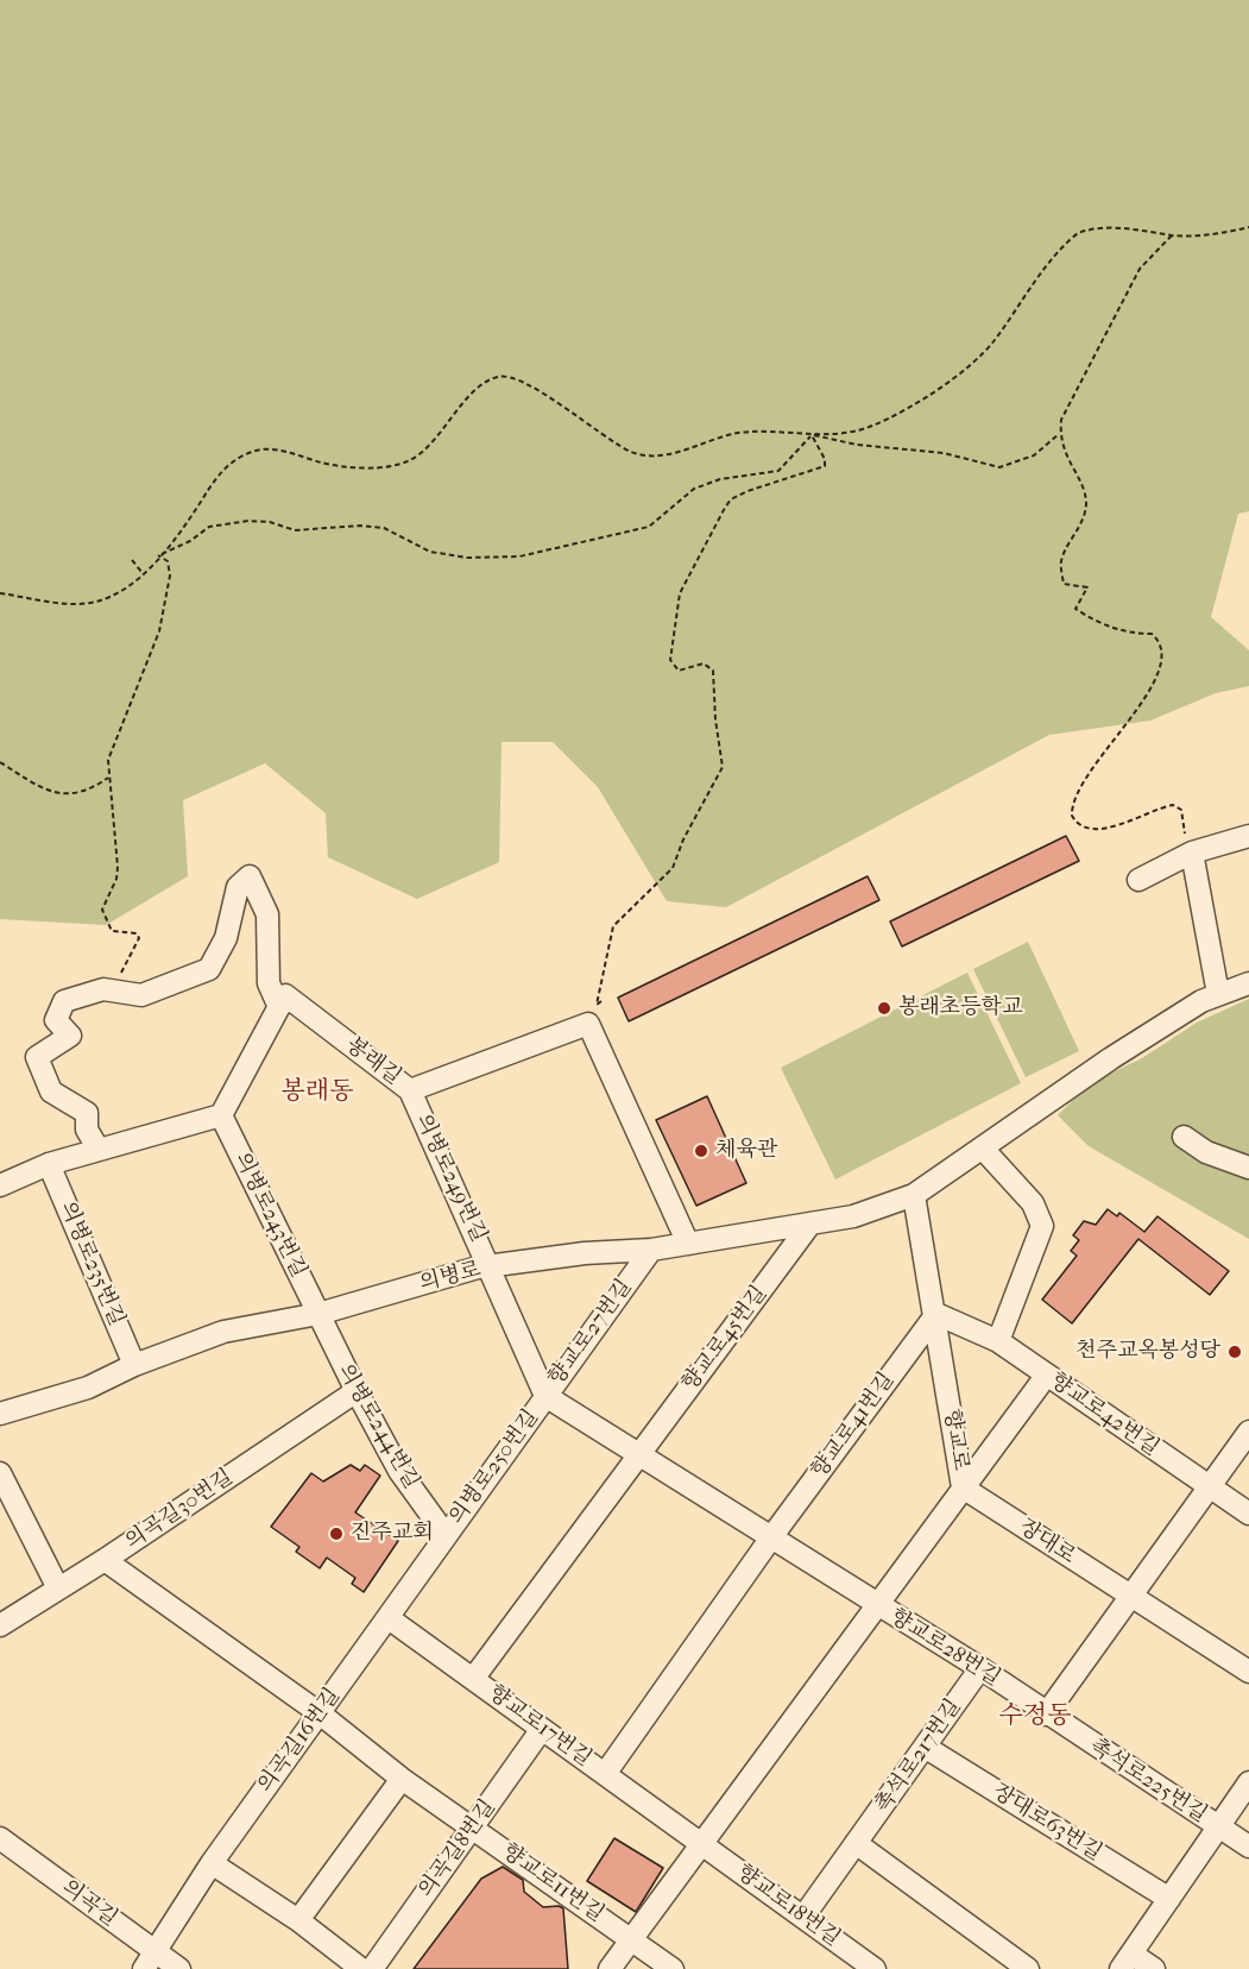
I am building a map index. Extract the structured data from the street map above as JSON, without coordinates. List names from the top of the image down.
{
  "streets": {
    "street": [
      "봉래길",
      "의병로249번길",
      "의병로243번길",
      "의병로235번길",
      "의병로",
      "향교로27번길",
      "향교로45번길",
      "향교로42번길",
      "향교로41번길",
      "의병로244번길",
      "향교로",
      "의병로250번길",
      "의곡길30번길",
      "장대로",
      "향교로28번길",
      "향교로17번길",
      "의곡길16번길",
      "촉석로217번길",
      "촉석로225번길",
      "장대로63번길",
      "의곡길8번길",
      "향교로11번길",
      "의곡길",
      "향교로18번길"
    ]
  },
  "crossings": [
    ["봉래길", "의병로249번길"],
    ["봉래길", "의병로"],
    ["의병로249번길", "의병로"],
    ["의병로249번길", "의병로250번길"],
    ["의병로243번길", "의병로"],
    ["의병로243번길", "의병로244번길"],
    ["의병로235번길", "의병로"],
    ["의병로", "향교로27번길"],
    ["의병로", "향교로45번길"],
    ["의병로", "의병로244번길"],
    ["의병로", "향교로"],
    ["의병로", "의병로250번길"],
    ["향교로27번길", "향교로45번길"],
    ["향교로27번길", "향교로41번길"],
    ["향교로27번길", "향교로"],
    ["향교로27번길", "의병로250번길"],
    ["향교로27번길", "향교로28번길"],
    ["향교로27번길", "향교로17번길"],
    ["향교로45번길", "향교로17번길"],
    ["향교로42번길", "향교로41번길"],
    ["향교로42번길", "향교로"],
    ["향교로41번길", "향교로"],
    ["향교로41번길", "향교로17번길"],
    ["의병로244번길", "의병로250번길"],
    ["의병로244번길", "의곡길30번길"],
    ["향교로", "장대로"],
    ["향교로", "향교로28번길"],
    ["향교로", "향교로17번길"],
    ["향교로", "향교로11번길"],
    ["향교로", "향교로18번길"],
    ["의병로250번길", "향교로17번길"],
    ["의병로250번길", "의곡길16번길"],
    ["의곡길30번길", "향교로11번길"],
    ["향교로28번길", "촉석로217번길"],
    ["향교로28번길", "촉석로225번길"],
    ["향교로17번길", "의곡길16번길"],
    ["향교로17번길", "의곡길8번길"],
    ["향교로17번길", "향교로18번길"],
    ["의곡길16번길", "향교로11번길"],
    ["의곡길16번길", "의곡길"],
    ["촉석로217번길", "장대로63번길"],
    ["촉석로217번길", "향교로18번길"],
    ["의곡길8번길", "향교로11번길"]
  ],
  "districts": ["봉래동", "수정동"],
  "places": [
    "봉래초등학교",
    "체육관",
    "천주교옥봉성당",
    "진주교회"
  ]
}
